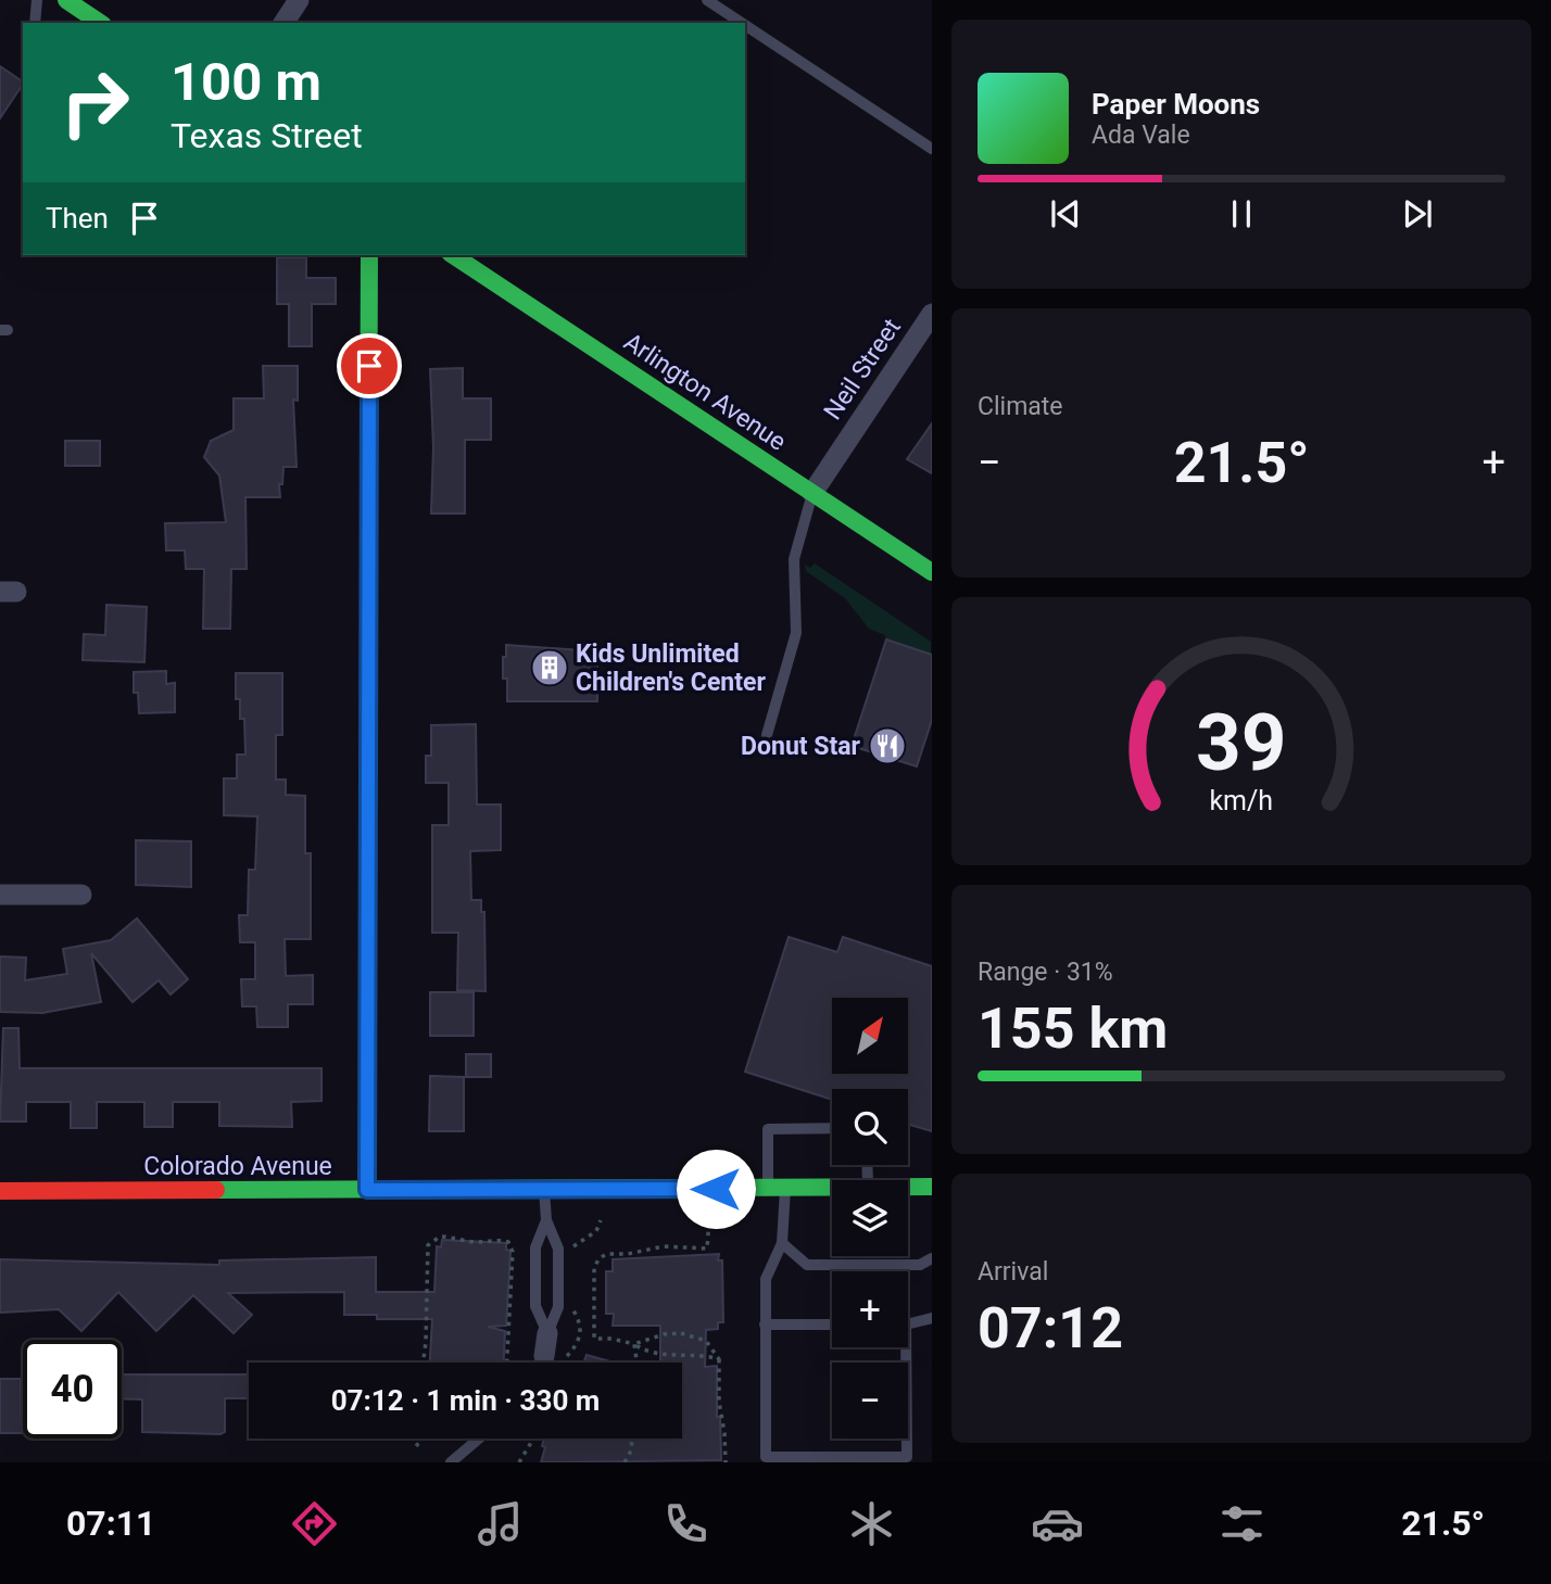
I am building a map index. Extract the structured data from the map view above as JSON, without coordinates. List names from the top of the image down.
{
  "streets": {
    "street": ["Neil Street", "Arlington Avenue", "Colorado Avenue"]
  },
  "crossings": [
    ["Neil Street", "Arlington Avenue"]
  ],
  "places": {
    "building": ["Kids Unlimited Children's Center"],
    "restaurant": ["Donut Star"]
  },
  "north": "top right",
  "page": {
    "turn": ["100 m", "Texas Street"],
    "song": ["Paper Moons", "Ada Vale"],
    "then": "Then",
    "tile": [
      "Climate",
      ["Range · 31%", "155 km"],
      ["Arrival", "07:12"]
    ],
    "heat": ["−", "21.5°", "+"],
    "map_buttons": ["+", "−"],
    "limit": "40",
    "trip": "07:12 · 1 min · 330 m",
    "tabs": ["07:11", "21.5°"],
    "gauge": ["39", "km/h"]
  }
}
